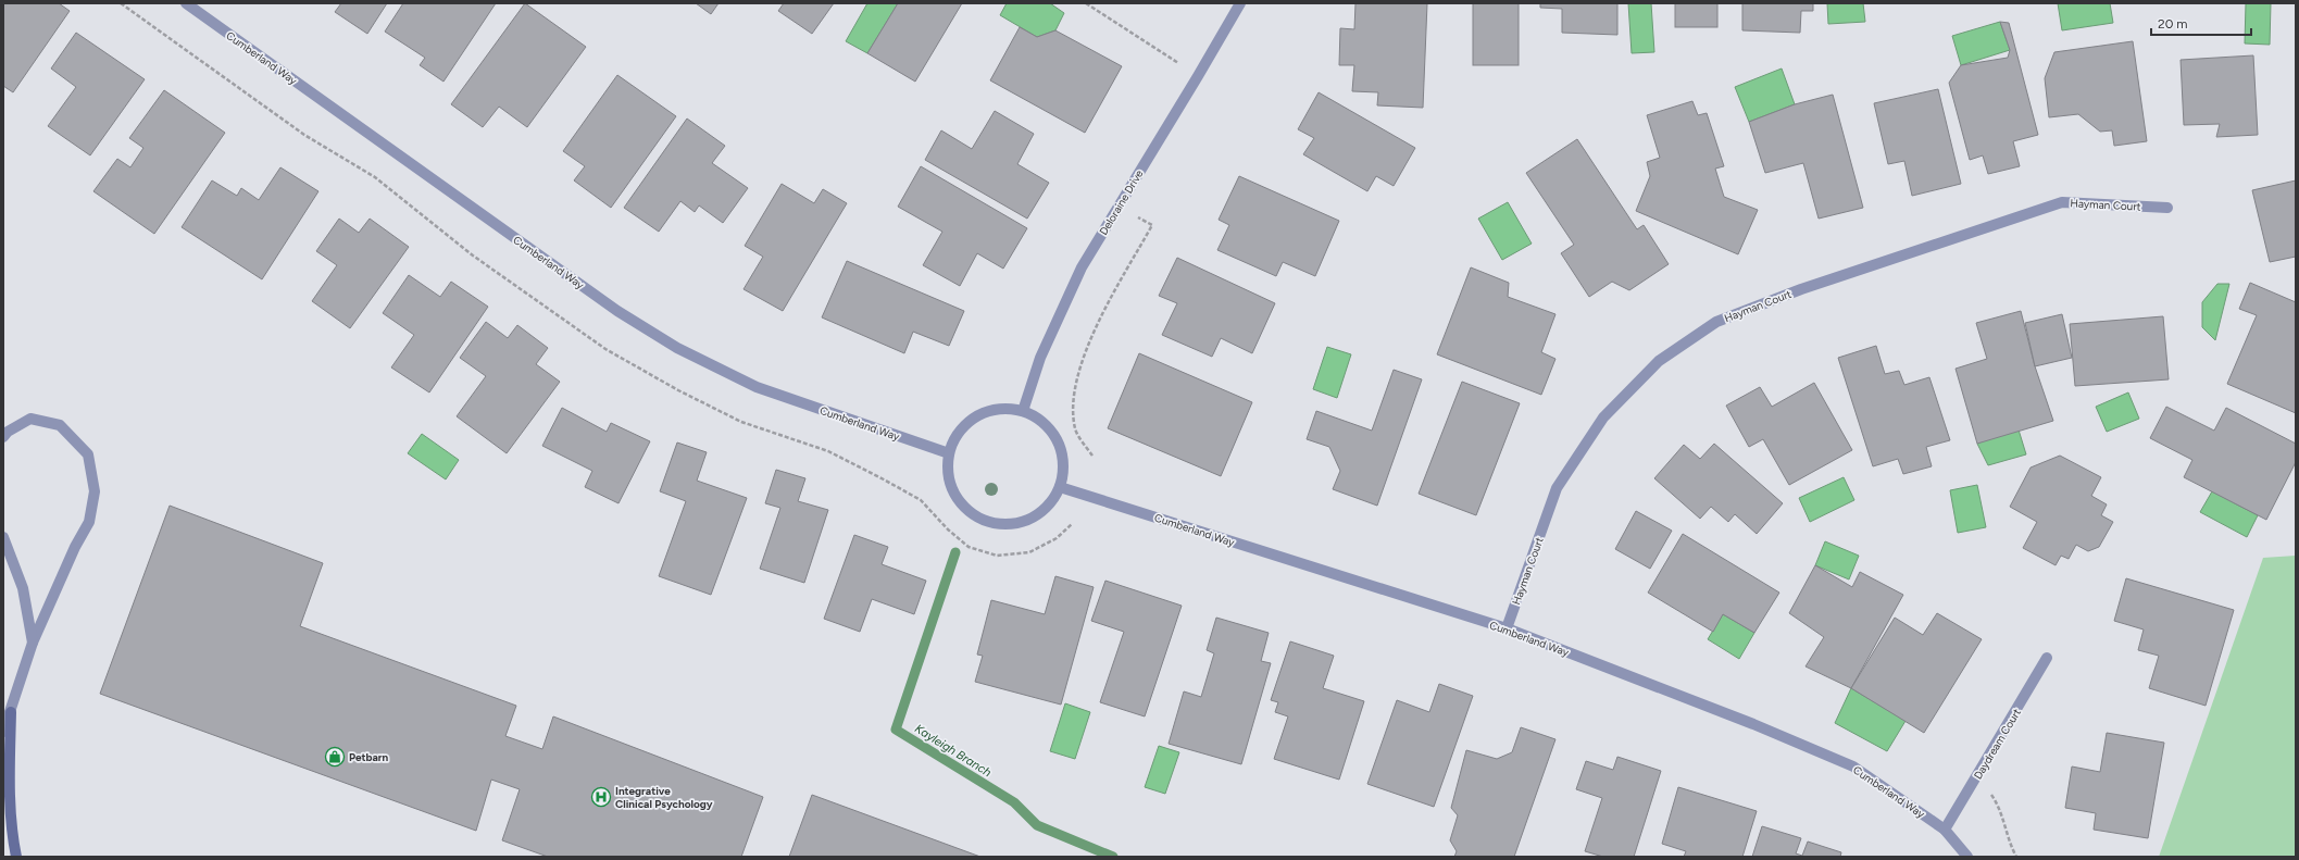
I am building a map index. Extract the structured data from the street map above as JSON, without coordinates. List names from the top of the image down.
{
  "streets": {
    "street": [
      "Cumberland Way",
      "Deloraine Drive",
      "Hayman Court",
      "Daydream Court"
    ]
  },
  "crossings": [
    ["Cumberland Way", "Deloraine Drive"],
    ["Cumberland Way", "Hayman Court"],
    ["Cumberland Way", "Daydream Court"]
  ],
  "water": ["Kayleigh Branch"],
  "places": {
    "shop": ["Petbarn"],
    "hospital": ["Integrative Clinical Psychology"]
  },
  "scale_bar": "20 m"
}
